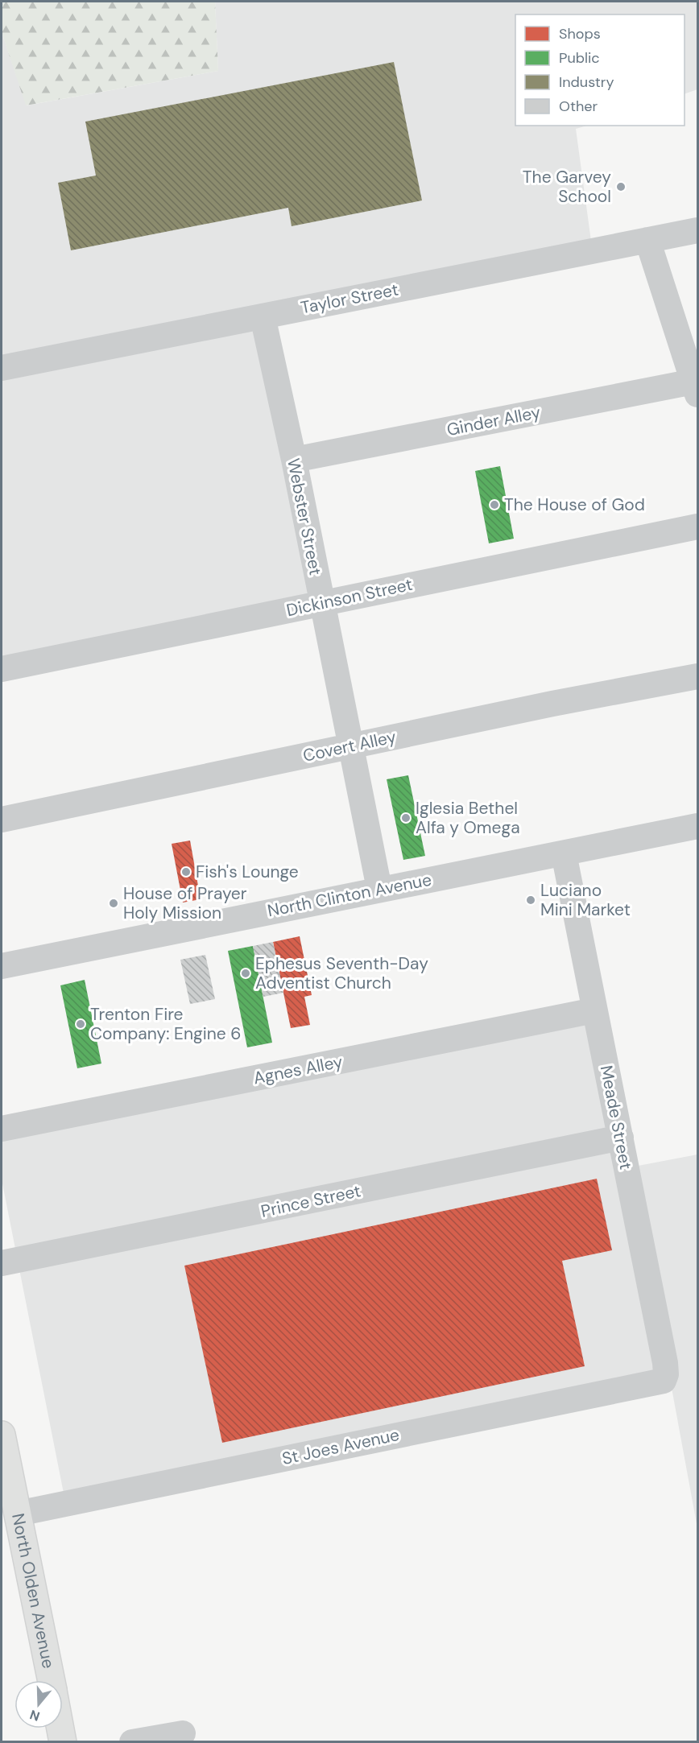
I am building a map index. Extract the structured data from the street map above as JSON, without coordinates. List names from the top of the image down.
{
  "streets": {
    "main road": ["North Olden Avenue"],
    "street": [
      "Taylor Street",
      "Ginder Alley",
      "Webster Street",
      "Dickinson Street",
      "Covert Alley",
      "North Clinton Avenue",
      "Agnes Alley",
      "Meade Street",
      "Prince Street",
      "St Joes Avenue"
    ]
  },
  "crossings": [
    ["Taylor Street", "Webster Street"],
    ["Ginder Alley", "Webster Street"],
    ["Webster Street", "Dickinson Street"],
    ["Webster Street", "Covert Alley"],
    ["Webster Street", "North Clinton Avenue"],
    ["North Clinton Avenue", "Meade Street"],
    ["Agnes Alley", "Meade Street"],
    ["Meade Street", "Prince Street"],
    ["Meade Street", "St Joes Avenue"],
    ["St Joes Avenue", "North Olden Avenue"]
  ],
  "places": [
    "The Garvey School",
    "The House of God",
    "Iglesia Bethel Alfa y Omega",
    "Fish's Lounge",
    "Luciano Mini Market",
    "House of Prayer Holy Mission",
    "Ephesus Seventh-Day Adventist Church",
    "Trenton Fire Company: Engine 6"
  ],
  "legend": [
    "Shops",
    "Public",
    "Industry",
    "Other"
  ],
  "north": "bottom"
}
